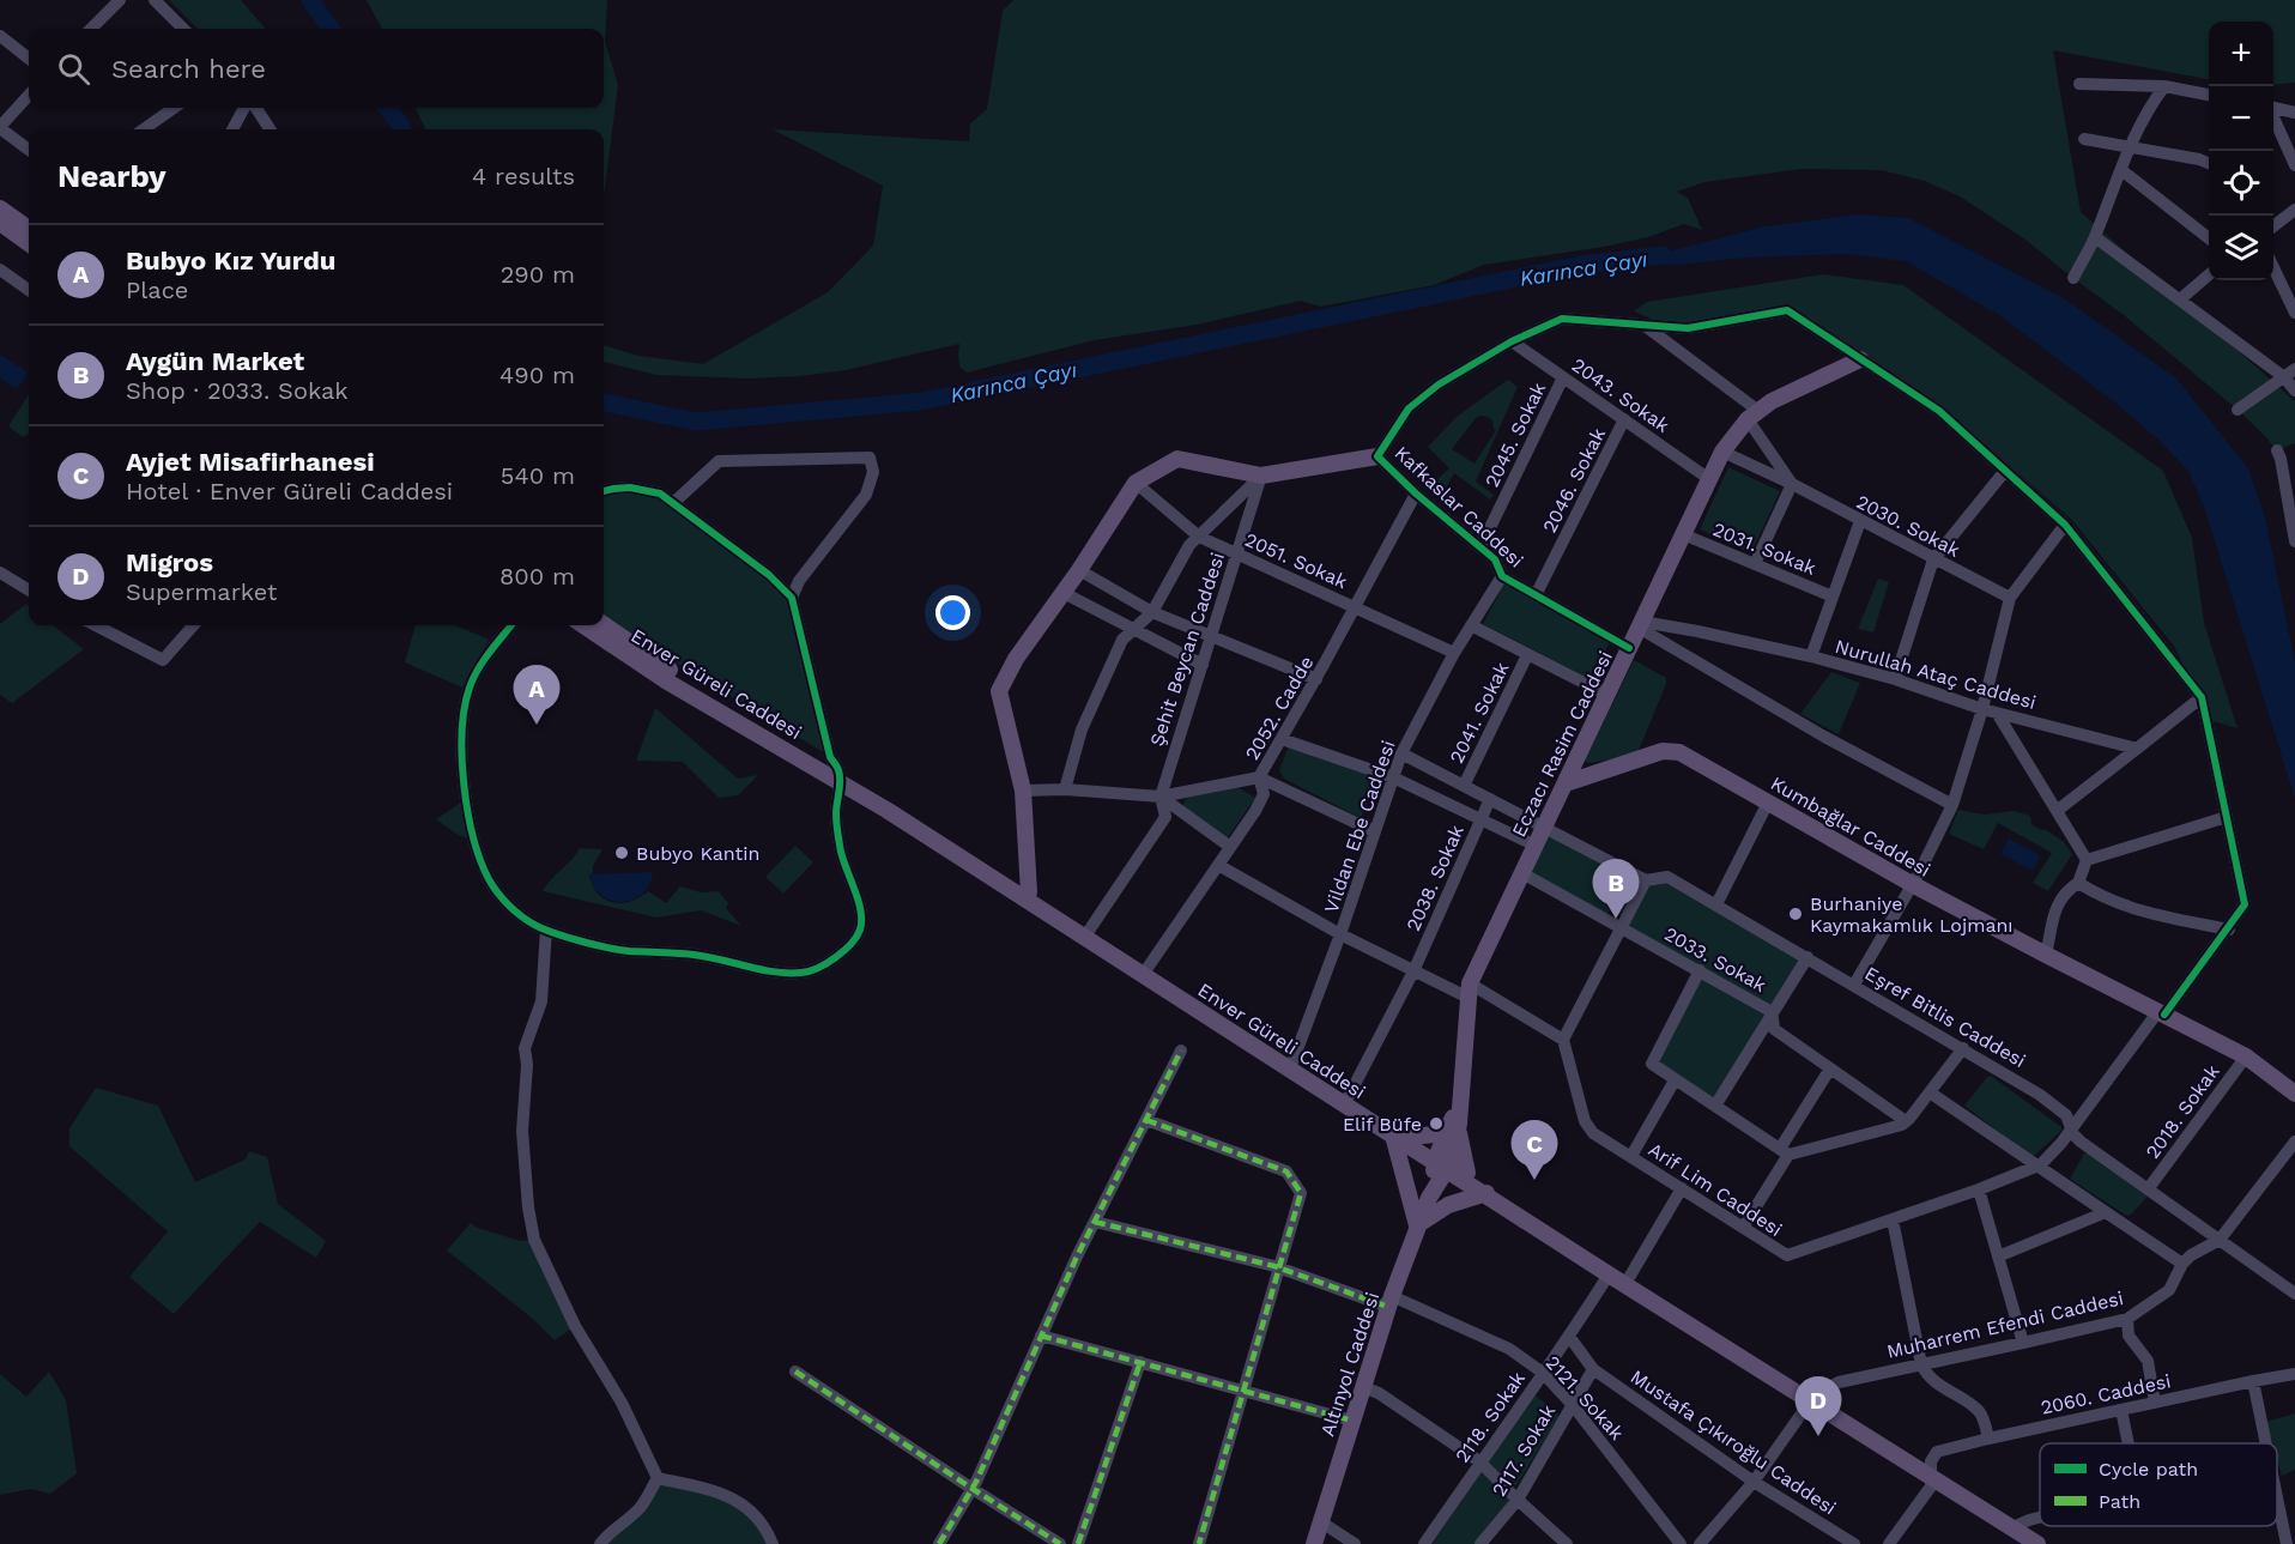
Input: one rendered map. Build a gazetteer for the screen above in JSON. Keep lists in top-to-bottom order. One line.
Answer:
{"streets":{"main road":["Enver Güreli Caddesi","Eczacı Rasim Caddesi","Kumbağlar Caddesi","Altınyol Caddesi"],"street":["2043. Sokak","2045. Sokak","2046. Sokak","Kafkaslar Caddesi","2030. Sokak","2031. Sokak","2051. Sokak","Şehit Beycan Caddesi","Nurullah Ataç Caddesi","2052. Cadde","2041. Sokak","Vildan Ebe Caddesi","2038. Sokak","2033. Sokak","Eşref Bitlis Caddesi","2018. Sokak","Arif Lim Caddesi","Muharrem Efendi Caddesi","2060. Caddesi","2121. Sokak","2118. Sokak","Mustafa Çıkıroğlu Caddesi","2117. Sokak"]},"crossings":[["2043. Sokak","2045. Sokak"],["2043. Sokak","2046. Sokak"],["2043. Sokak","Eczacı Rasim Caddesi"],["2045. Sokak","Kafkaslar Caddesi"],["2046. Sokak","Kafkaslar Caddesi"],["Kafkaslar Caddesi","2052. Cadde"],["Kafkaslar Caddesi","Eczacı Rasim Caddesi"],["Kafkaslar Caddesi","Vildan Ebe Caddesi"],["2030. Sokak","Eczacı Rasim Caddesi"],["2031. Sokak","Eczacı Rasim Caddesi"],["2051. Sokak","Şehit Beycan Caddesi"],["2051. Sokak","2052. Cadde"],["2051. Sokak","Vildan Ebe Caddesi"],["Şehit Beycan Caddesi","Enver Güreli Caddesi"],["Nurullah Ataç Caddesi","Eczacı Rasim Caddesi"],["Enver Güreli Caddesi","2052. Cadde"],["Enver Güreli Caddesi","Eczacı Rasim Caddesi"],["Enver Güreli Caddesi","Vildan Ebe Caddesi"],["Enver Güreli Caddesi","2038. Sokak"],["Enver Güreli Caddesi","Muharrem Efendi Caddesi"],["Enver Güreli Caddesi","Altınyol Caddesi"],["Enver Güreli Caddesi","2060. Caddesi"],["Enver Güreli Caddesi","2118. Sokak"],["2041. Sokak","Eşref Bitlis Caddesi"],["Eczacı Rasim Caddesi","Kumbağlar Caddesi"],["Eczacı Rasim Caddesi","2033. Sokak"],["Eczacı Rasim Caddesi","Eşref Bitlis Caddesi"],["Eczacı Rasim Caddesi","Altınyol Caddesi"],["Vildan Ebe Caddesi","Eşref Bitlis Caddesi"],["Kumbağlar Caddesi","2018. Sokak"],["Kumbağlar Caddesi","Arif Lim Caddesi"],["2038. Sokak","Eşref Bitlis Caddesi"],["Eşref Bitlis Caddesi","2018. Sokak"],["Eşref Bitlis Caddesi","Arif Lim Caddesi"],["Eşref Bitlis Caddesi","Muharrem Efendi Caddesi"],["Altınyol Caddesi","2121. Sokak"],["2121. Sokak","2118. Sokak"],["2121. Sokak","2117. Sokak"],["Mustafa Çıkıroğlu Caddesi","2117. Sokak"]],"water":["Karınca Çayı"],"places":["Bubyo Kantin","Burhaniye Kaymakamlık Lojmanı","Elif Büfe"],"legend":["Cycle path","Path"],"page":{"map_buttons":["+","−"],"search":"Search here","heading":["Nearby","4 results"],"list":[{"mark":"A","name":"Bubyo Kız Yurdu","note":"Place","value":"290 m"},{"mark":"B","name":"Aygün Market","note":"Shop · 2033. Sokak","value":"490 m"},{"mark":"C","name":"Ayjet Misafirhanesi","note":"Hotel · Enver Güreli Caddesi","value":"540 m"},{"mark":"D","name":"Migros","note":"Supermarket","value":"800 m"}],"pins":["A","B","C","D"]}}
